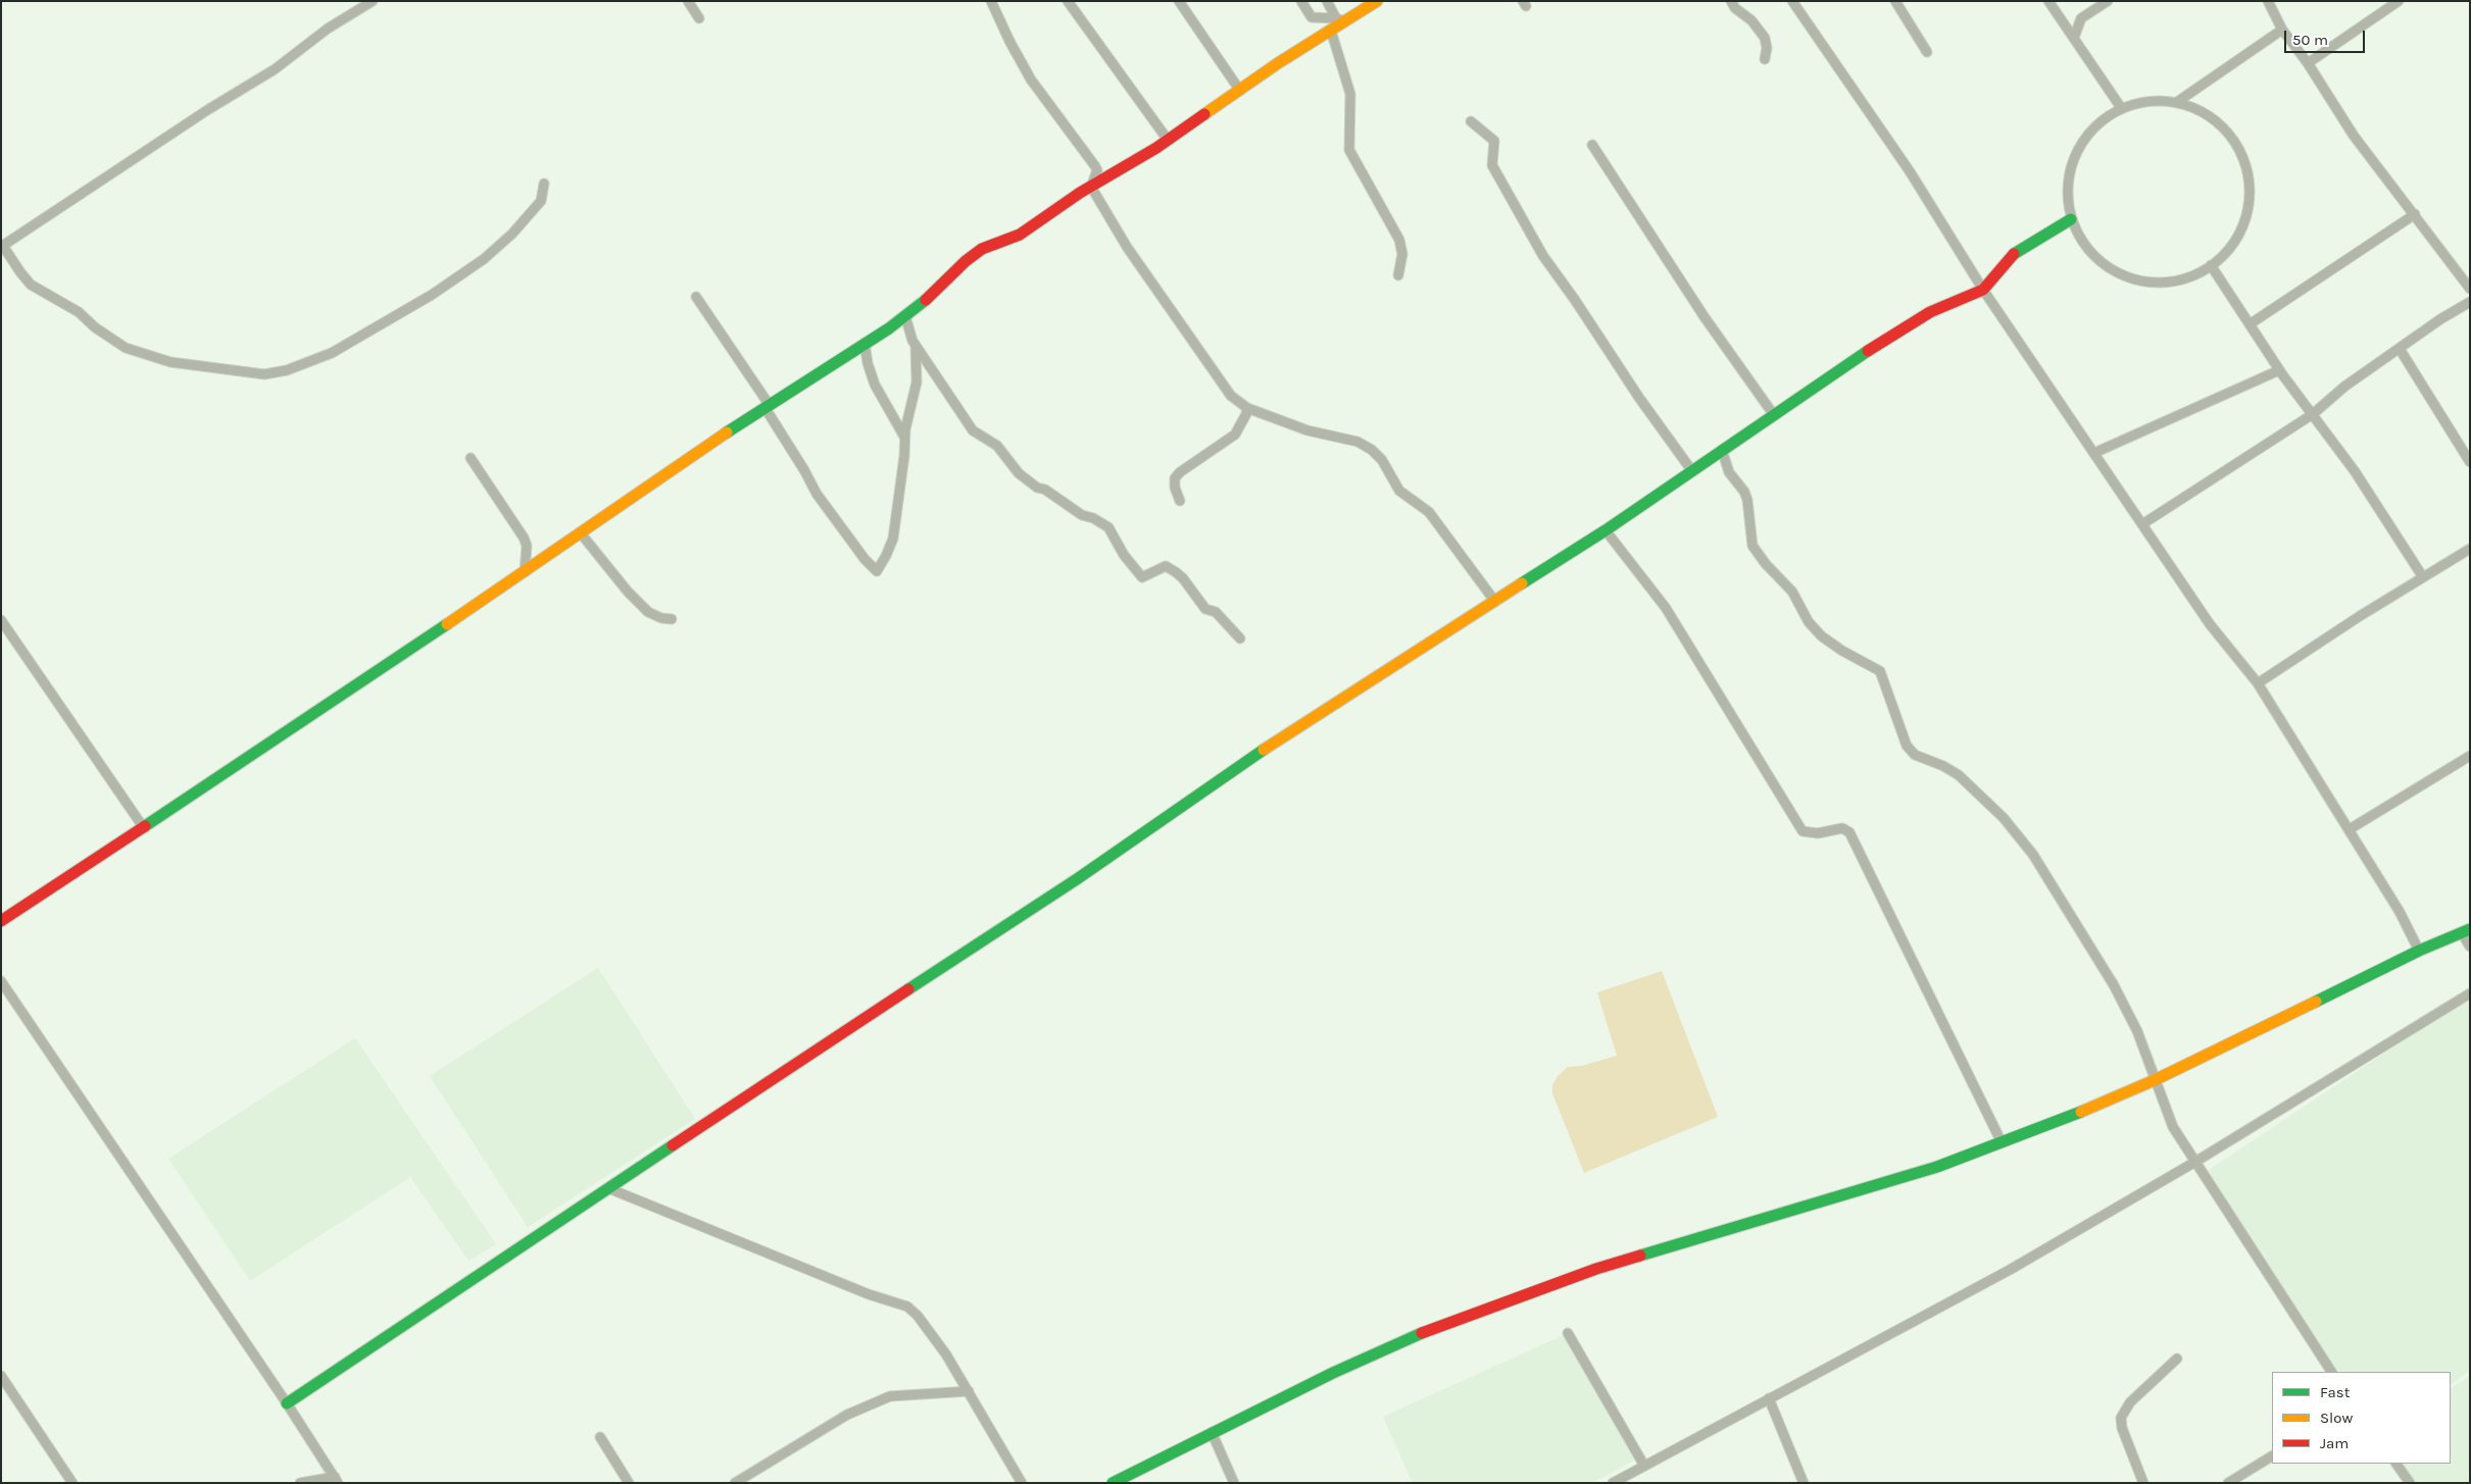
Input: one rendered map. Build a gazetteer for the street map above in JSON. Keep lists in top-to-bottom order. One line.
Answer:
{"legend":["Fast","Slow","Jam"],"scale_bar":"50 m"}
